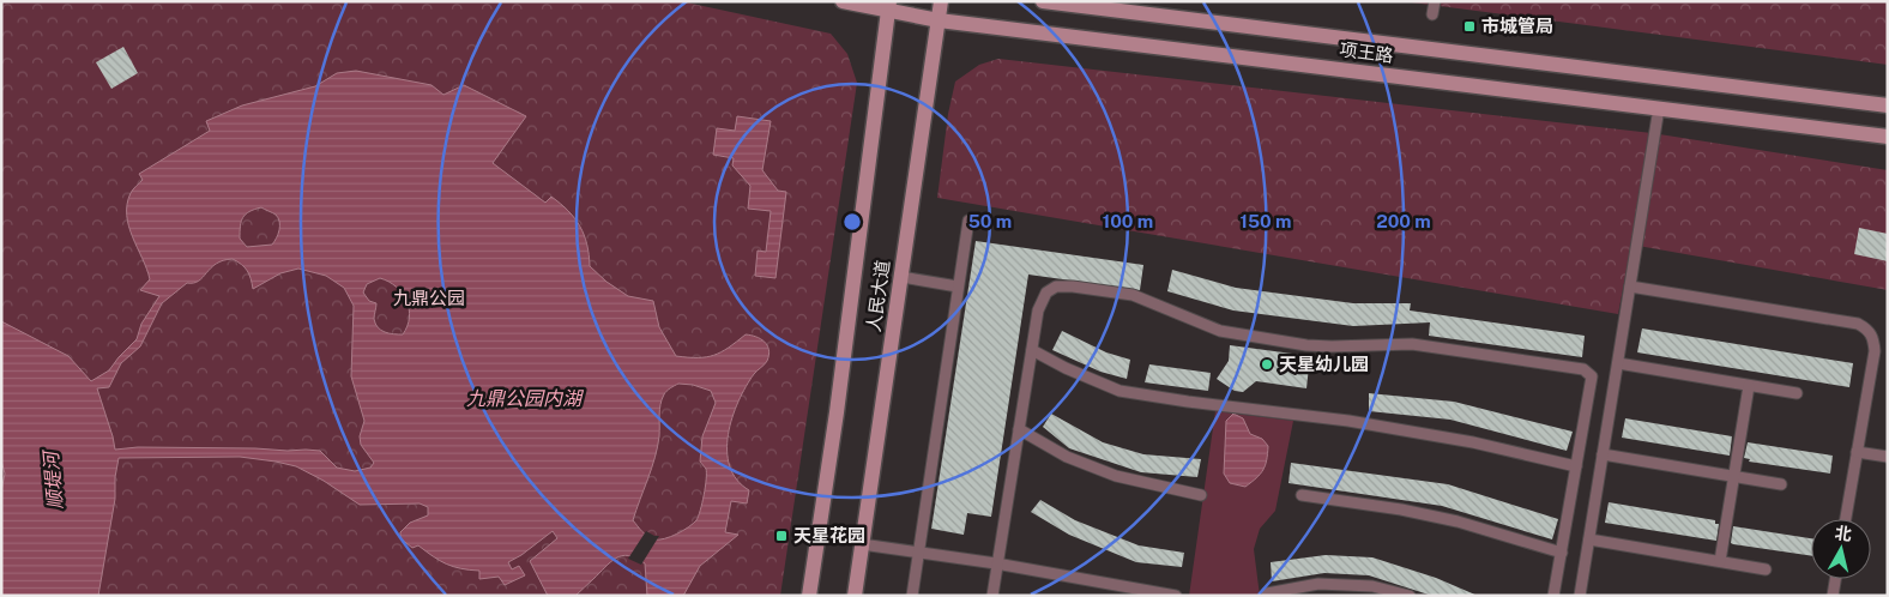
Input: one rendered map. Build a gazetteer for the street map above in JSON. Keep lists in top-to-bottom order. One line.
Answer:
{"streets":{"main road":["项王路","人民大道"]},"crossings":[["项王路","人民大道"]],"water":["九鼎公园内湖","顺堤河"],"parks":["九鼎公园"],"places":{"transit":["市城管局","天星花园"],"other":["天星幼儿园"]},"north":"top","rings":["50 m","100 m","150 m","200 m"]}
